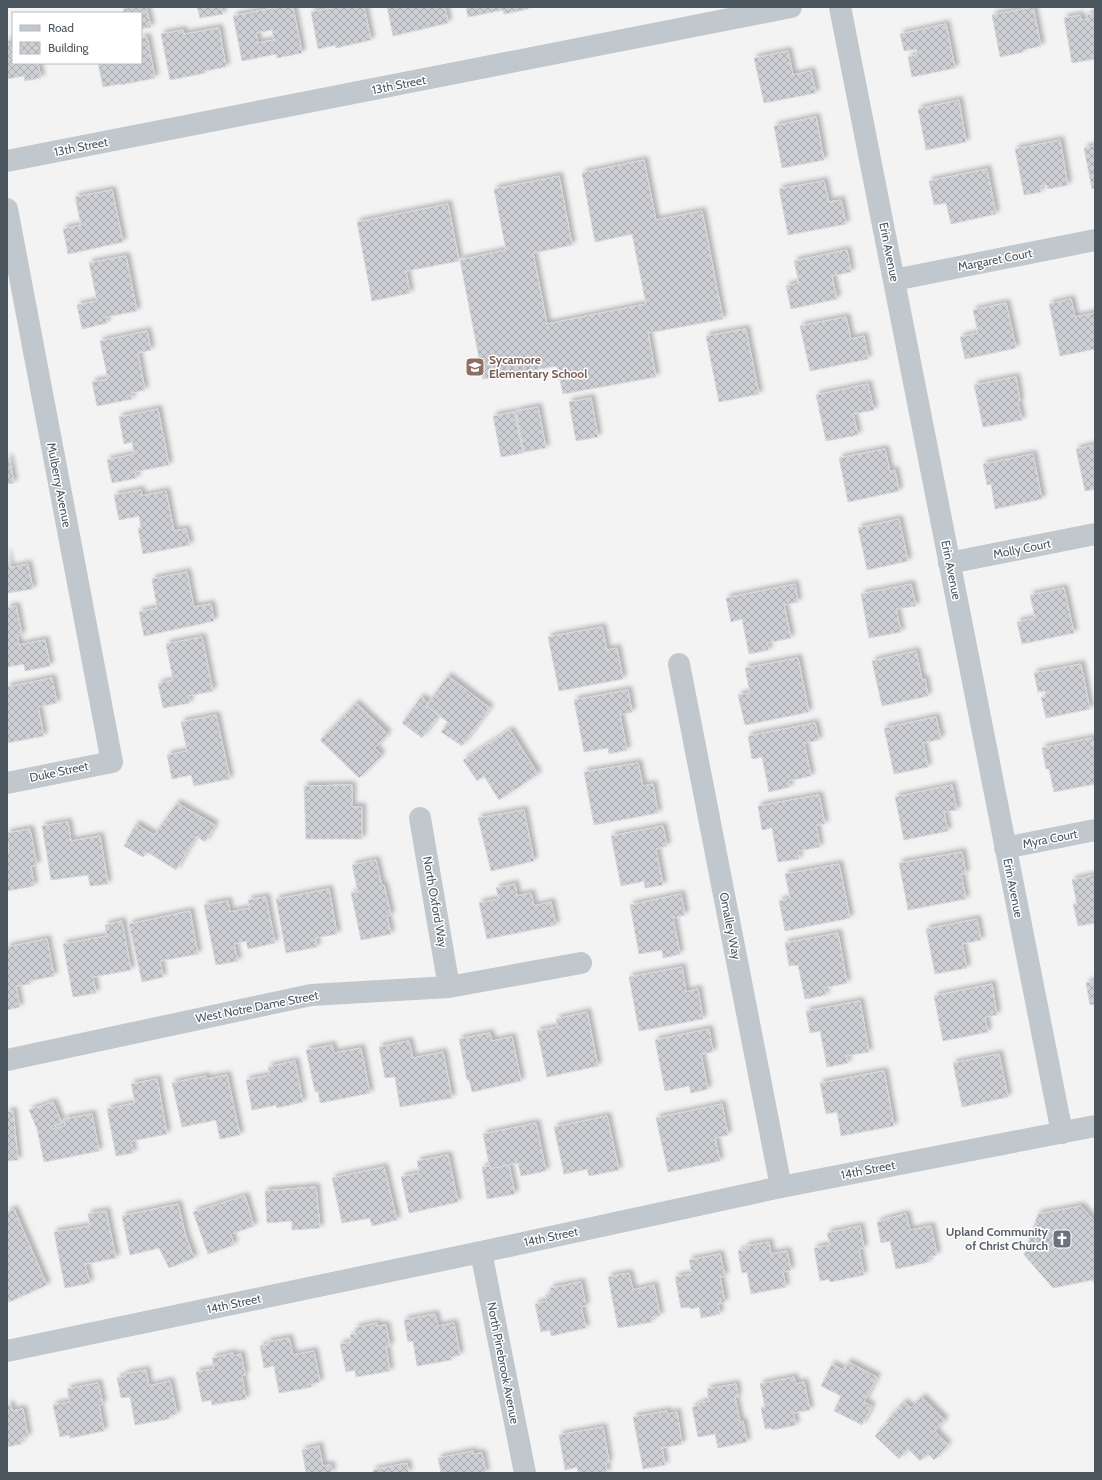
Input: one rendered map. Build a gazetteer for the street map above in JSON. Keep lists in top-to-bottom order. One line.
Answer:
{"streets":{"street":["13th Street","Erin Avenue","Margaret Court","Mulberry Avenue","Molly Court","Duke Street","Myra Court","North Oxford Way","Omalley Way","West Notre Dame Street","14th Street","North Pinebrook Avenue"]},"crossings":[["Erin Avenue","Margaret Court"],["Erin Avenue","Molly Court"],["Erin Avenue","Myra Court"],["Erin Avenue","14th Street"],["Mulberry Avenue","Duke Street"],["North Oxford Way","West Notre Dame Street"],["Omalley Way","14th Street"],["14th Street","North Pinebrook Avenue"]],"places":{"school or university":["Sycamore Elementary School"],"church":["Upland Community of Christ Church"]},"legend":["Road","Building"]}
